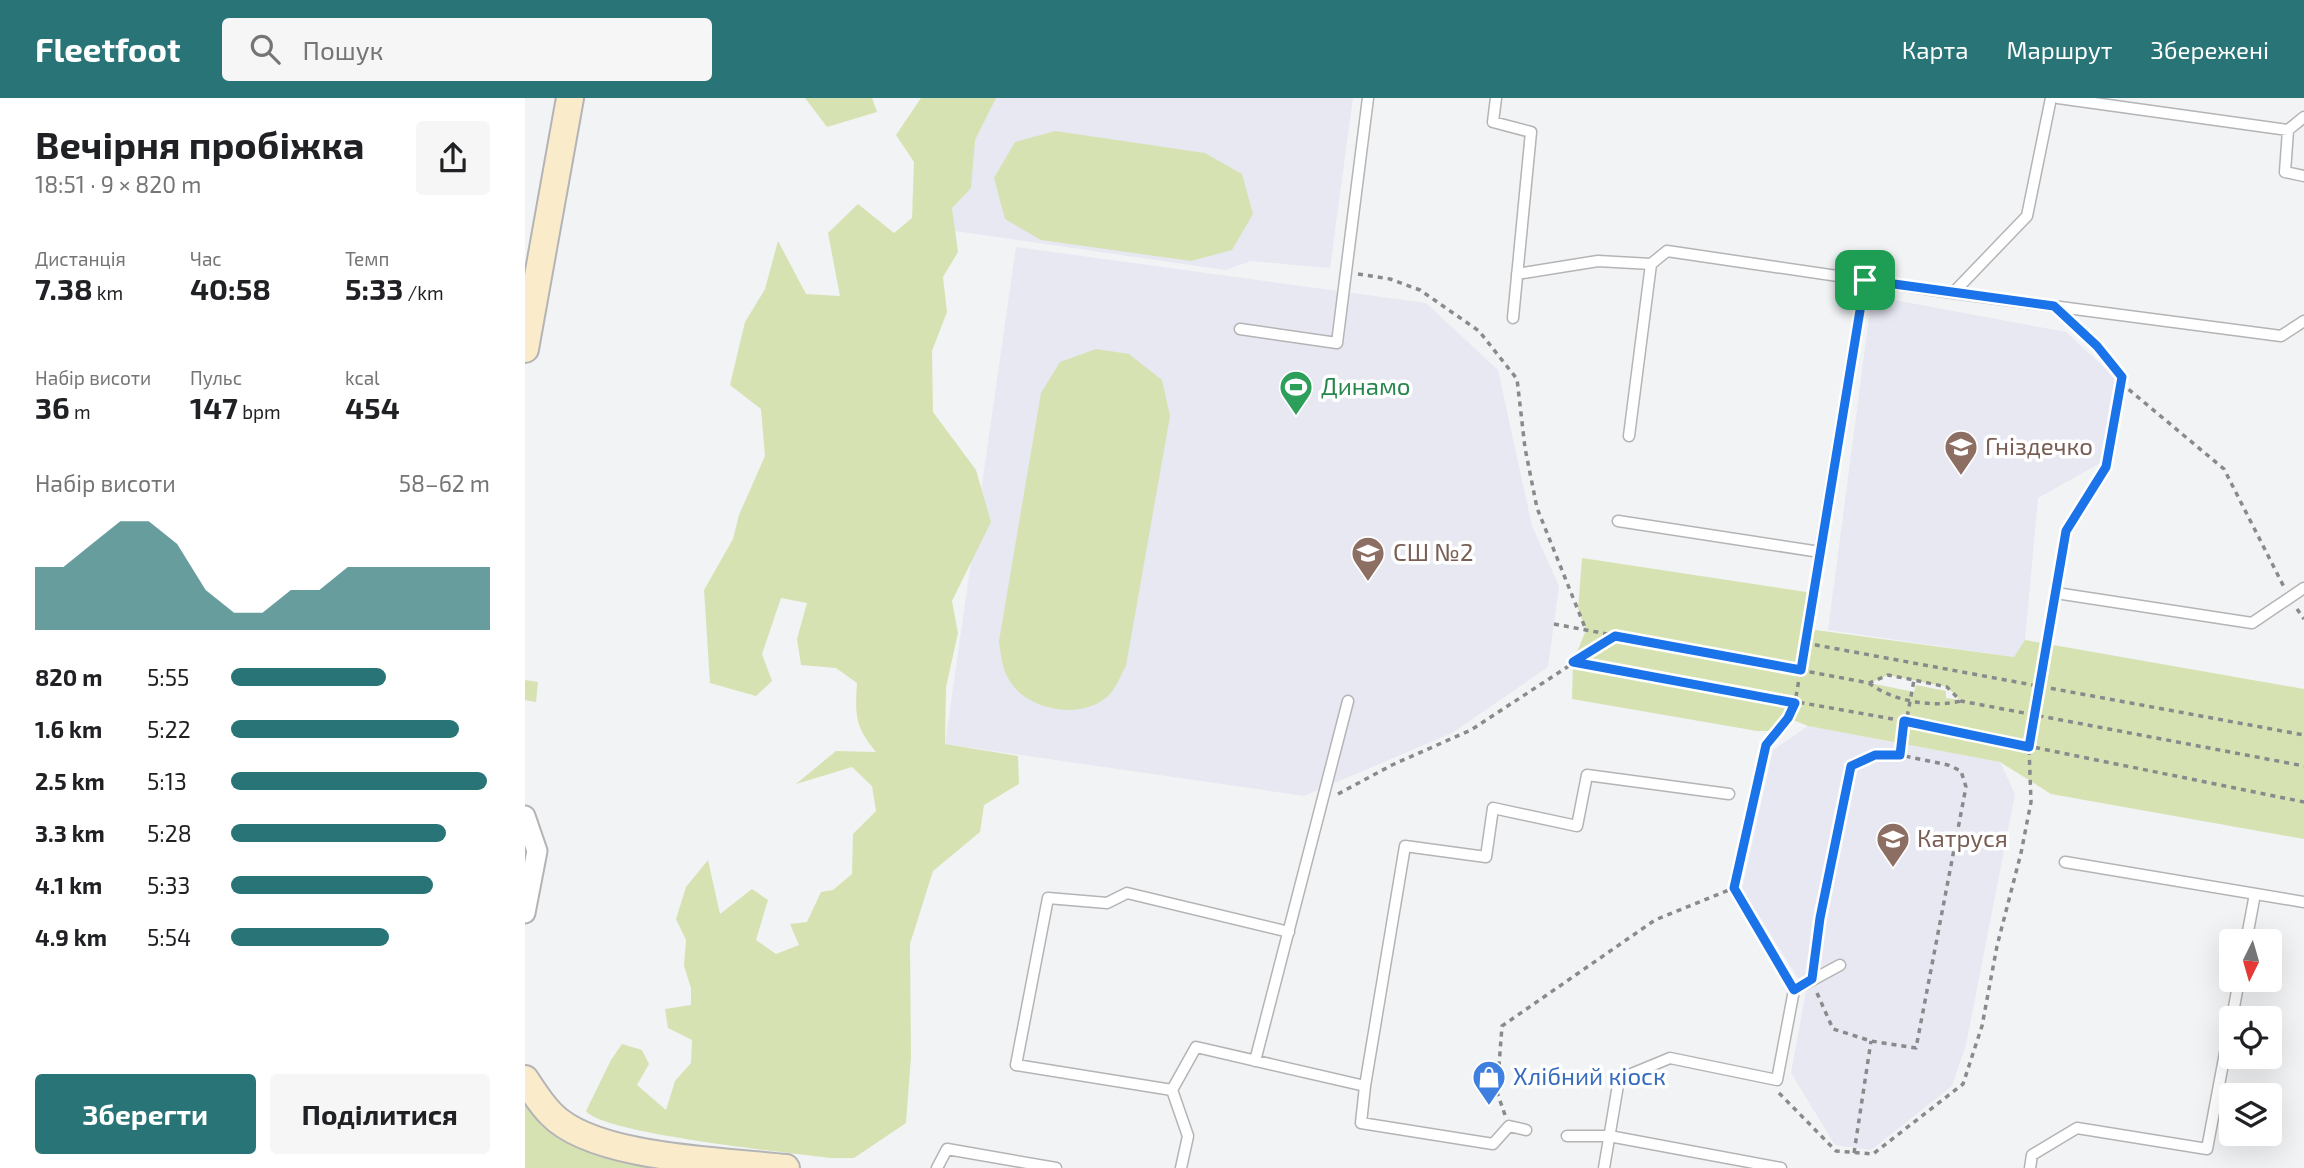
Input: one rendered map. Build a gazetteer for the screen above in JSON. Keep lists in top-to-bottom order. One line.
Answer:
{"places":{"sports":["Динамо"],"school or university":["Гніздечко","СШ №2","Катруся"],"shop":["Хлібний кіоск"]},"north":"bottom","page":{"header":"Fleetfoot","search":"Пошук","nav":["Карта","Маршрут","Збережені"],"heading":["Вечірня пробіжка","18:51 · 9 × 820 m"],"stats":[["Дистанція","7.38 km"],["Час","40:58"],["Темп","5:33 /km"],["Набір висоти","36 m"],["Пульс","147 bpm"],["kcal","454"]],"chart":["Набір висоти","58–62 m"],"list":[{"name":"820 m","note":"5:55"},{"name":"1.6 km","note":"5:22"},{"name":"2.5 km","note":"5:13"},{"name":"3.3 km","note":"5:28"},{"name":"4.1 km","note":"5:33"},{"name":"4.9 km","note":"5:54"}],"buttons":["Зберегти","Поділитися"]}}
